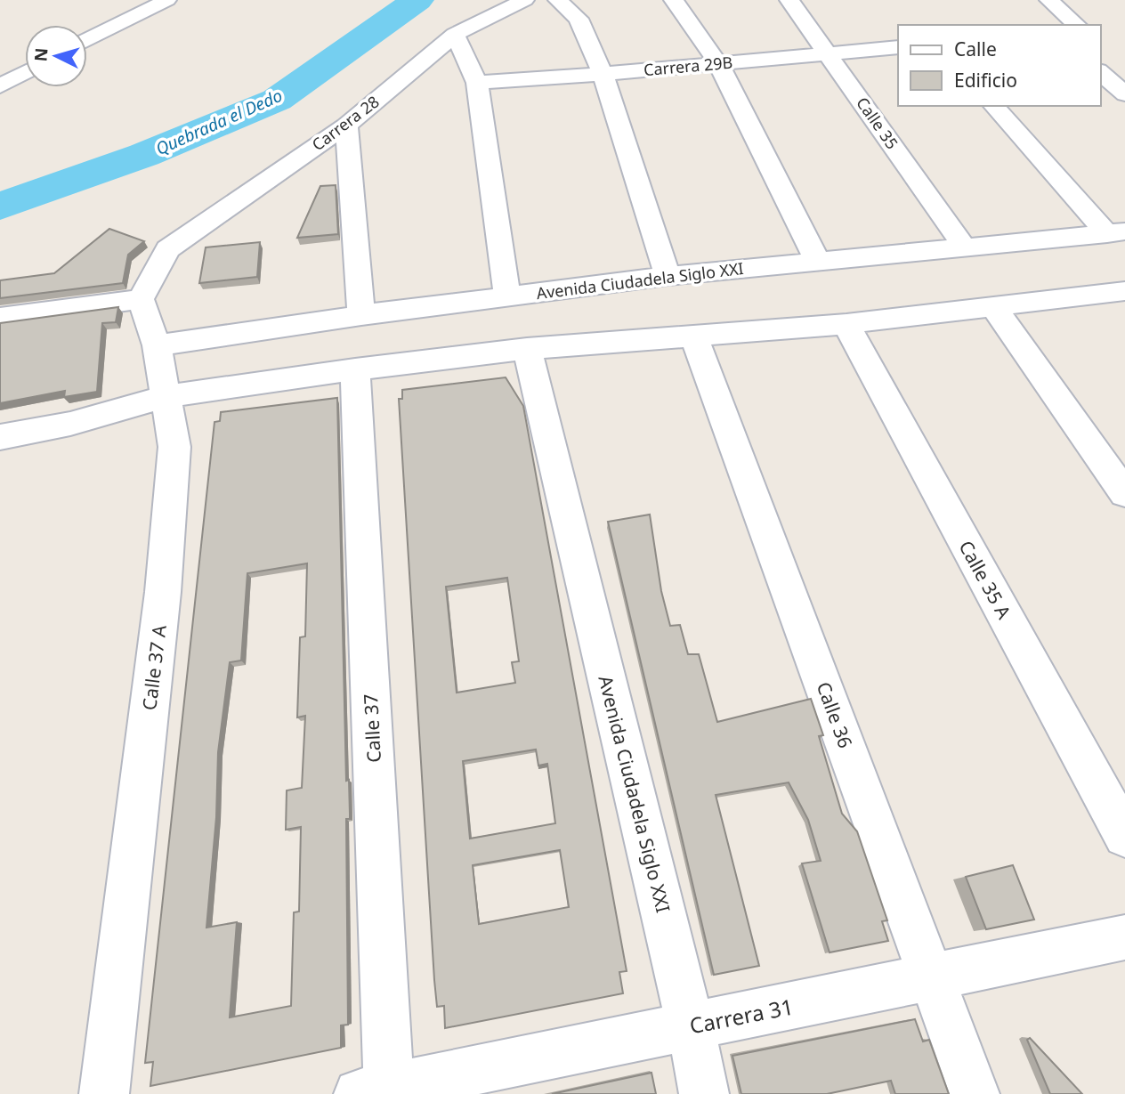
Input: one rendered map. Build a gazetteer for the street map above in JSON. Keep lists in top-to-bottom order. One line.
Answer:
{"streets":{"street":["Carrera 29B","Carrera 28","Calle 35","Avenida Ciudadela Siglo XXI","Calle 35 A","Calle 37 A","Calle 36","Calle 37","Carrera 31"]},"crossings":[["Carrera 29B","Calle 35"],["Carrera 28","Calle 37 A"],["Calle 35","Avenida Ciudadela Siglo XXI"],["Avenida Ciudadela Siglo XXI","Calle 37 A"],["Avenida Ciudadela Siglo XXI","Carrera 31"],["Calle 36","Carrera 31"],["Calle 37","Carrera 31"]],"water":["Quebrada el Dedo"],"legend":["Calle","Edificio"],"north":"left"}
